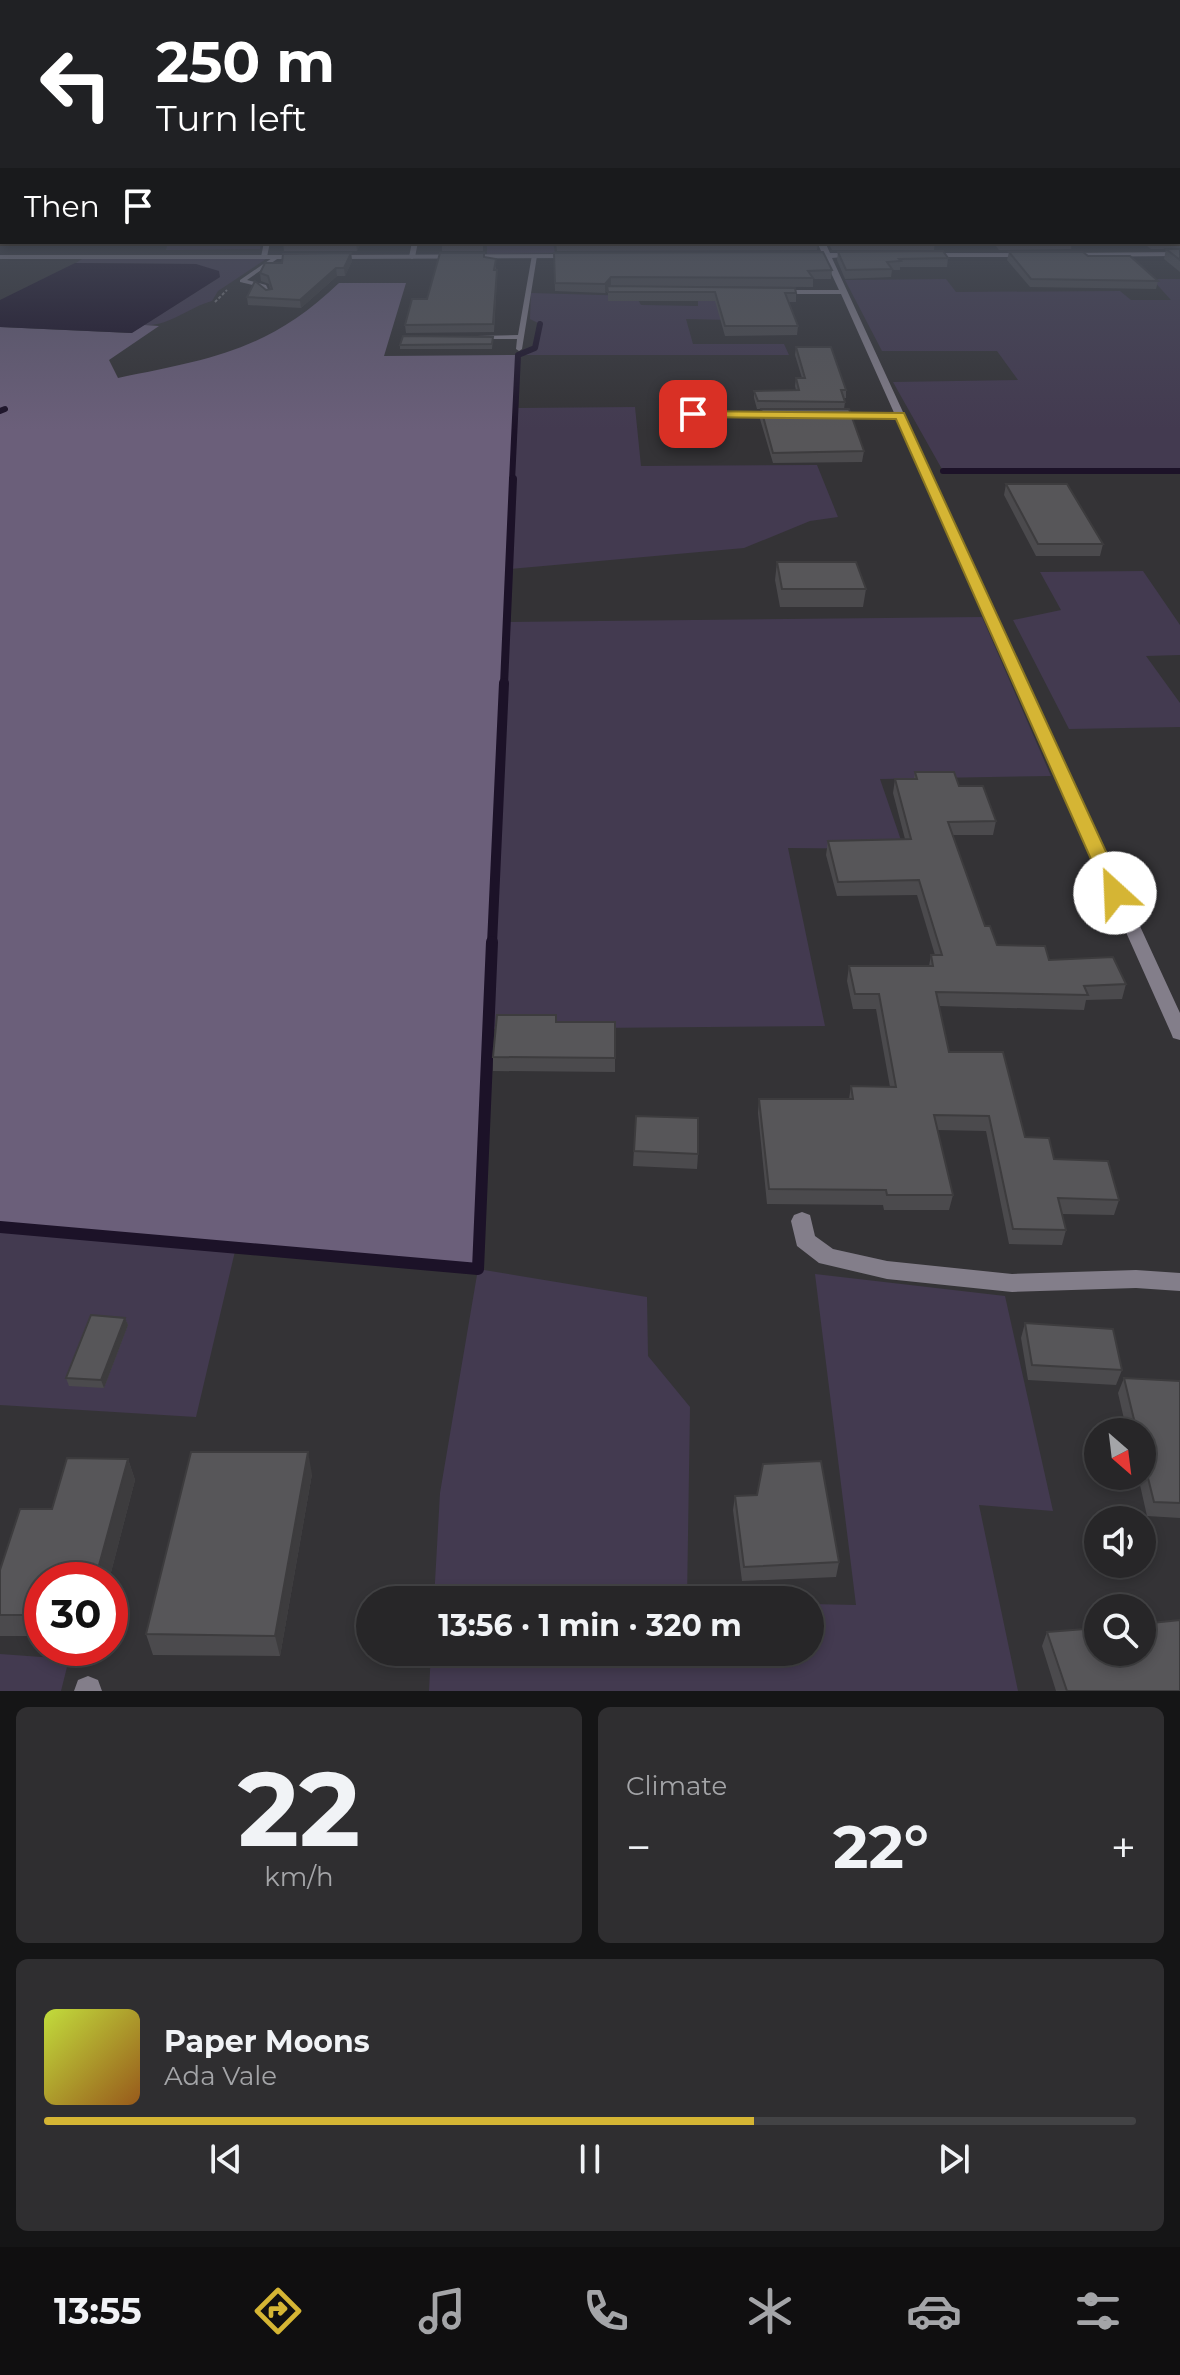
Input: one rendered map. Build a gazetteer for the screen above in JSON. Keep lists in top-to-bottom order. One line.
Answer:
{"north":"bottom right","page":{"turn":["250 m","Turn left"],"then":"Then","limit":"30","trip":"13:56 · 1 min · 320 m","tile":[["22","km/h"],"Climate"],"heat":["−","22°","+"],"song":["Paper Moons","Ada Vale"],"tabs":"13:55"}}
